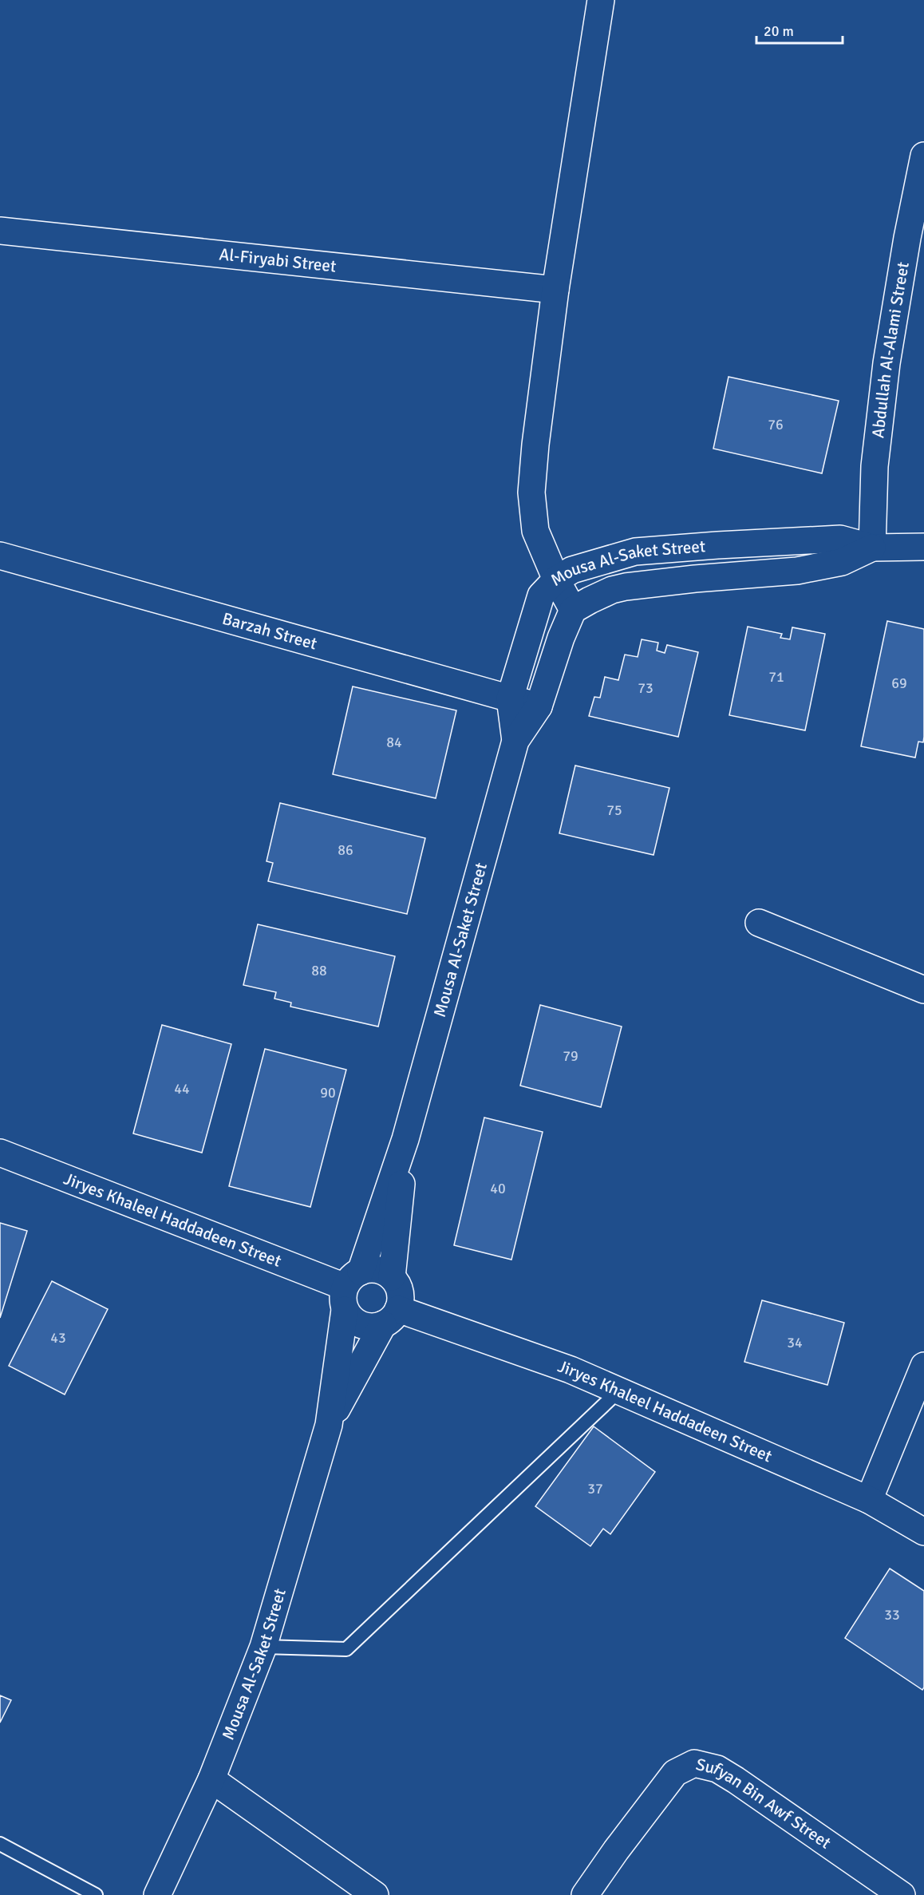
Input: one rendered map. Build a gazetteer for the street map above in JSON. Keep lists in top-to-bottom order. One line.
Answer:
{"streets":{"street":["Al-Firyabi Street","Abdullah Al-Alami Street","Mousa Al-Saket Street","Barzah Street","Jiryes Khaleel Haddadeen Street","Sufyan Bin Awf Street"]},"crossings":[["Abdullah Al-Alami Street","Mousa Al-Saket Street"],["Mousa Al-Saket Street","Barzah Street"],["Mousa Al-Saket Street","Jiryes Khaleel Haddadeen Street"]],"house_numbers":["76","71","69","73","84","75","86","88","79","44","90","40","43","34","37","33"],"scale_bar":"20 m"}
